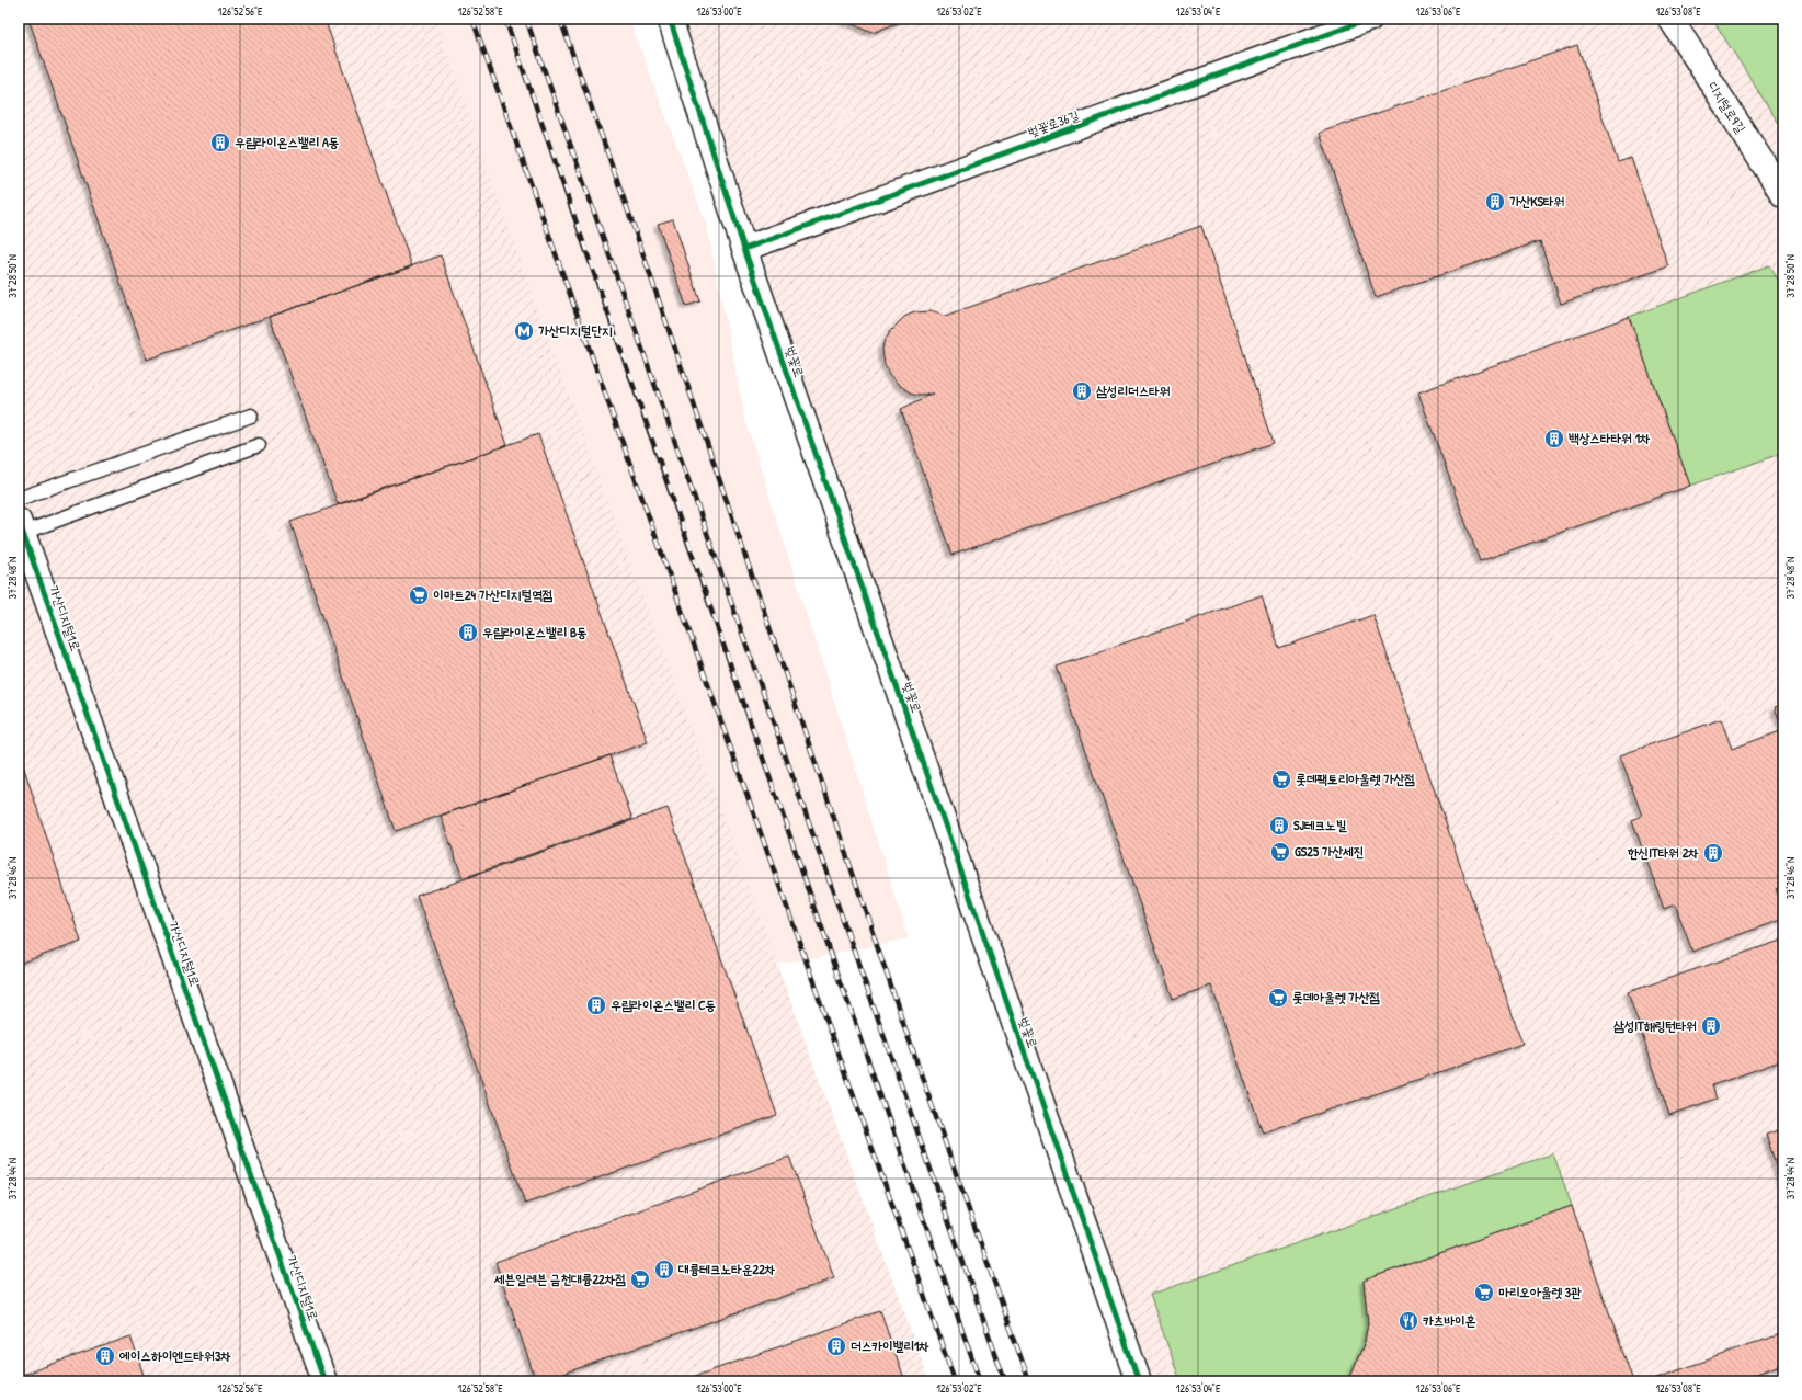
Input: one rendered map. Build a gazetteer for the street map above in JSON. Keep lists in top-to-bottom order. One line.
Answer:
{"streets":{"street":["디지털로9길","벚꽃로36길","벚꽃로","가산디지털1로"]},"crossings":[["벚꽃로36길","벚꽃로"]],"places":{"building":["우림라이온스밸리 A동","가산KS타워","삼성리더스타워","백상스타타워 1차","우림라이온스밸리 B동","SJ테크노빌","한신IT타워 2차","우림라이온스밸리 C동","삼성IT해링턴타워","대륭테크노타운22차","더스카이밸리1차","에이스하이엔드타워3차"],"metro station":["가산디지털단지"],"supermarket":["이마트24 가산디지털역점","롯데팩토리아울렛 가산점","GS25 가산세진","롯데아울렛 가산점","세븐일레븐 금천대륭22차점","마리오아울렛 3관"],"restaurant":["카츠바이혼"]},"coordinates":["126°52'56\"E","126°52'58\"E","126°53'00\"E","126°53'02\"E","126°53'04\"E","126°53'06\"E","126°53'08\"E","37°28'50\"N","37°28'48\"N","37°28'46\"N","37°28'44\"N"]}
